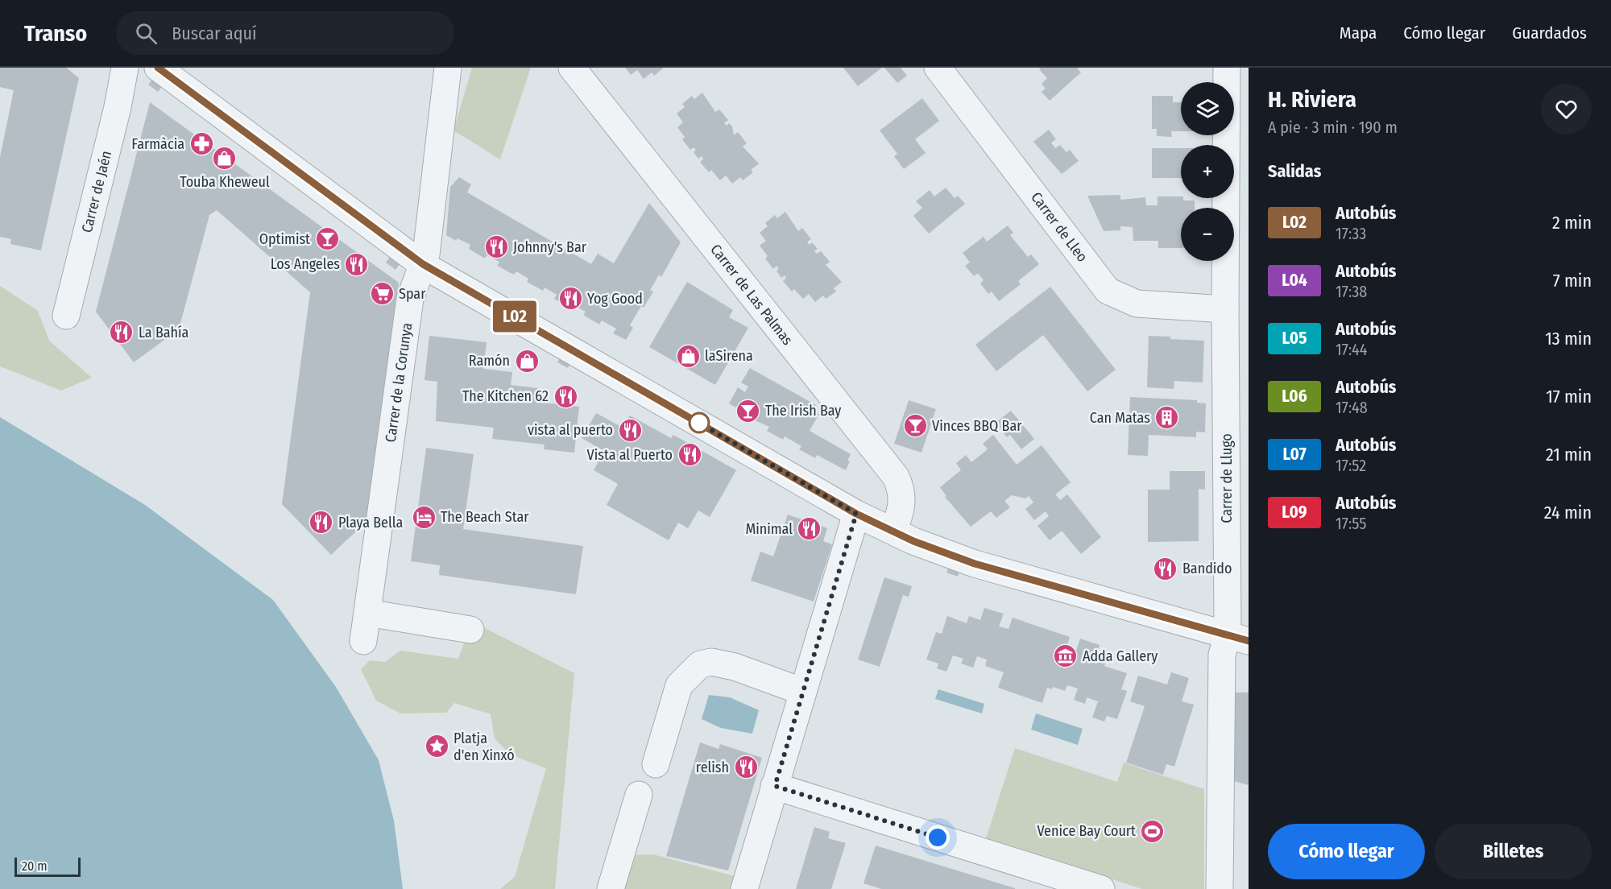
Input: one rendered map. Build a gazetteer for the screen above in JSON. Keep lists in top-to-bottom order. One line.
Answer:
{"streets":{"street":["Carrer de Jaén","Carrer de Lleo","Carrer de Las Palmas","Carrer de la Corunya","Carrer de Llugo"]},"crossings":[["Carrer de Lleo","Carrer de Llugo"]],"places":{"pharmacy":["Farmàcia"],"shop":["Touba Kheweul","laSirena","Ramón"],"bar":["Optimist","The Irish Bay","Vinces BBQ Bar"],"restaurant":["Johnny's Bar","Los Angeles","Yog Good","La Bahía","The Kitchen 62","vista al puerto","Vista al Puerto","Playa Bella","Minimal","Bandido","relish"],"supermarket":["Spar"],"building":["Can Matas"],"hotel":["The Beach Star"],"museum":["Adda Gallery"],"place":["Platja d'en Xinxó"],"sports":["Venice Bay Court"]},"lines":["bus line L02"],"scale_bar":"20 m","page":{"header":"Transo","search":"Buscar aquí","nav":["Mapa","Cómo llegar","Guardados"],"on_map":"L02","heading":[["H. Riviera","A pie · 3 min · 190 m"],"Salidas"],"map_buttons":["+","−"],"list":[{"mark":"L02","name":"Autobús","note":"17:33","value":"2 min"},{"mark":"L04","name":"Autobús","note":"17:38","value":"7 min"},{"mark":"L05","name":"Autobús","note":"17:44","value":"13 min"},{"mark":"L06","name":"Autobús","note":"17:48","value":"17 min"},{"mark":"L07","name":"Autobús","note":"17:52","value":"21 min"},{"mark":"L09","name":"Autobús","note":"17:55","value":"24 min"}],"buttons":["Cómo llegar","Billetes"],"scale":"20 m"}}
